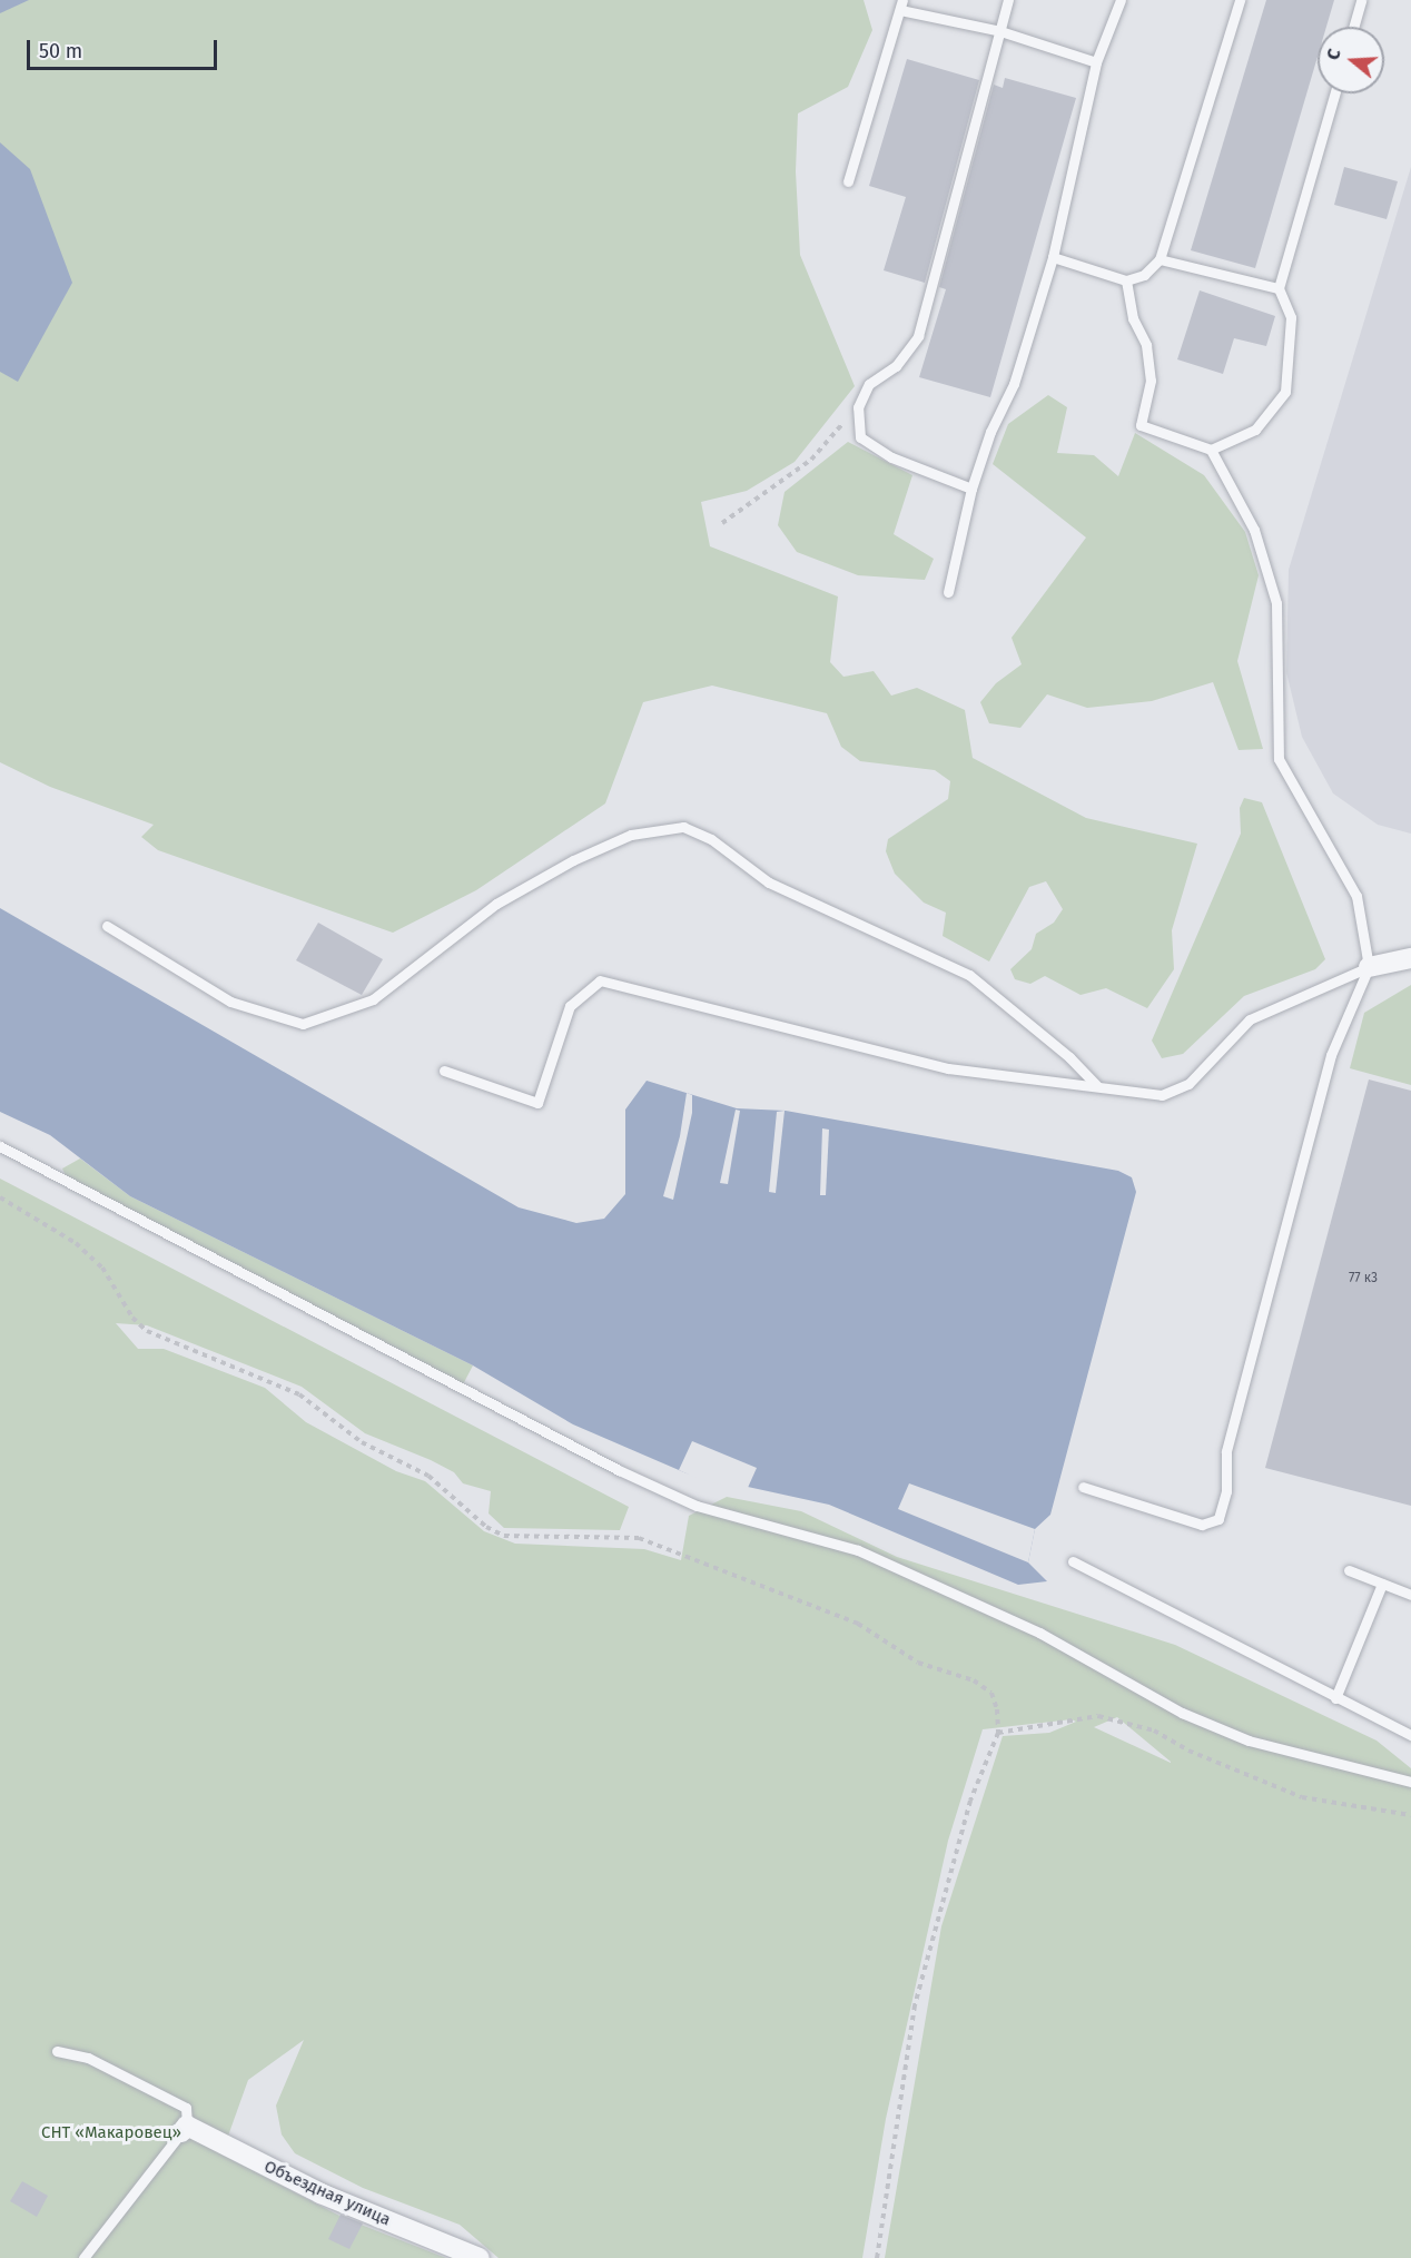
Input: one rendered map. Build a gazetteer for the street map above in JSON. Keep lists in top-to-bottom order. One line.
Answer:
{"streets":{"street":["Объездная улица"]},"parks":["СНТ «Макаровец»"],"house_numbers":["77 к3"],"scale_bar":"50 m","north":"left"}
